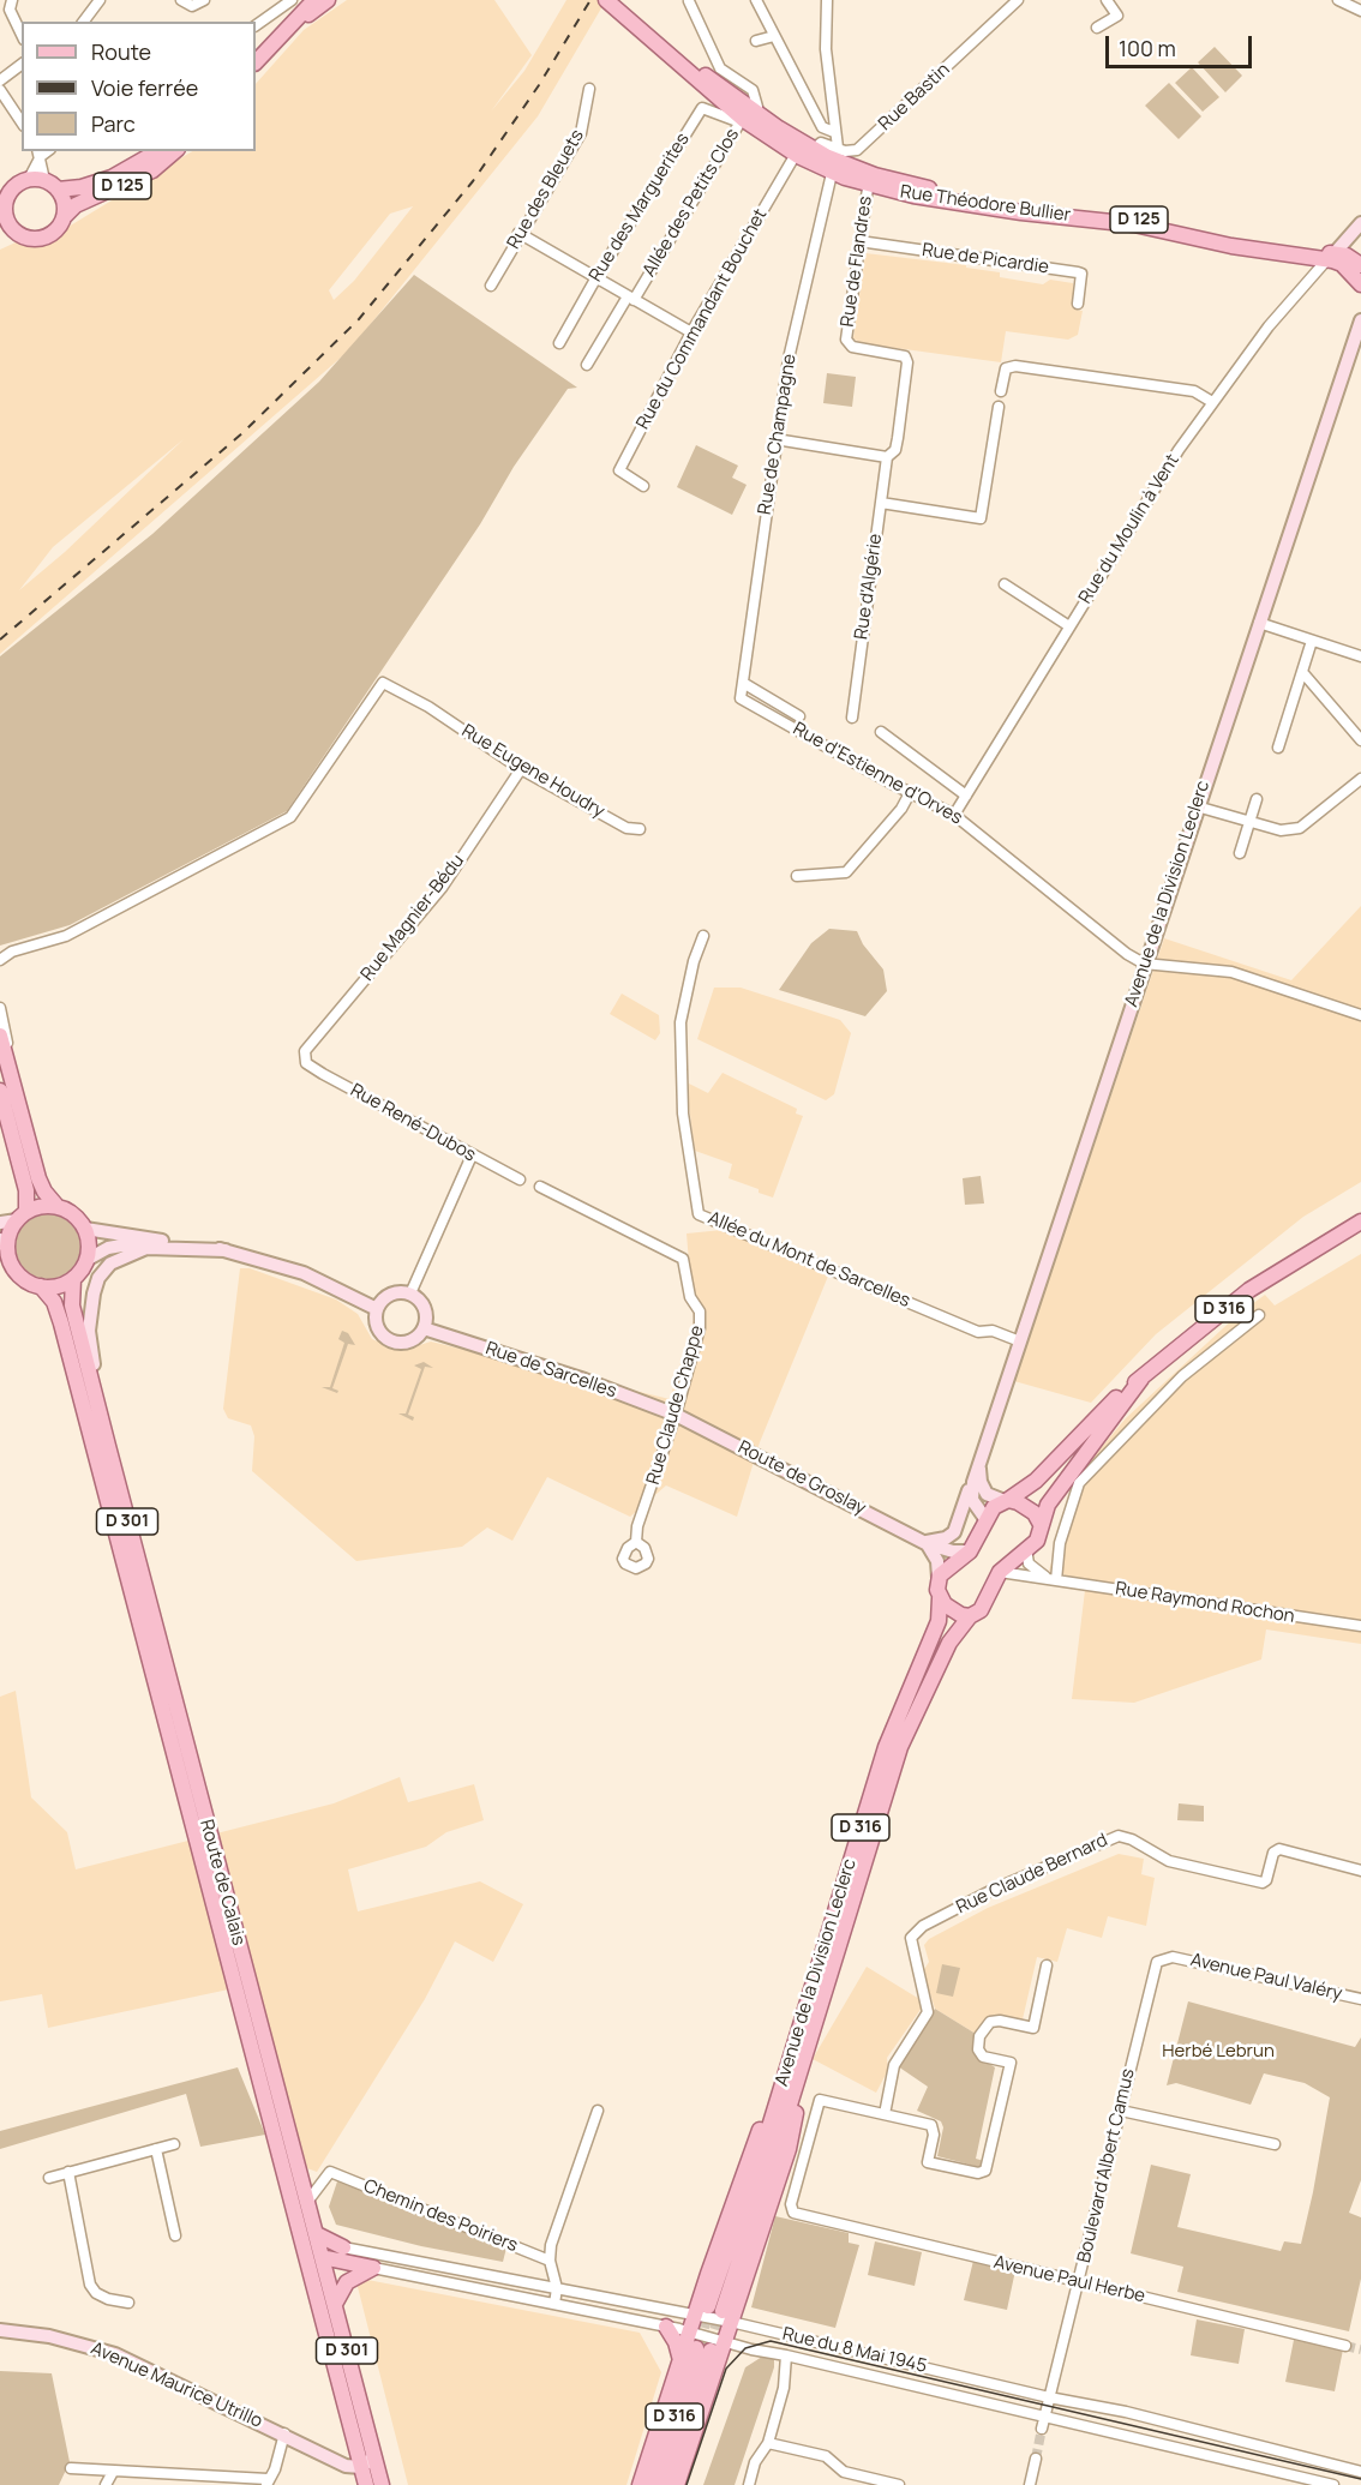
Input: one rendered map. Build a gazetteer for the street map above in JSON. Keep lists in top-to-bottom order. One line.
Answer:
{"streets":{"main road":["D 125","Rue Théodore Bullier","Avenue de la Division Leclerc","D 316","Rue de Sarcelles","Route de Groslay","D 301","Route de Calais","Avenue Maurice Utrillo"],"street":["Rue Bastin","Rue des Bleuets","Allée des Petits Clos","Rue des Marguerites","Rue de Picardie","Rue de Flandres","Rue du Commandant Bouchet","Rue de Champagne","Rue du Moulin à Vent","Rue d'Algérie","Rue Eugene Houdry","Rue d'Estienne d'Orves","Rue Magnier-Bédu","Rue René-Dubos","Allée du Mont de Sarcelles","Rue Claude Chappe","Rue Raymond Rochon","Rue Claude Bernard","Avenue Paul Valéry","Boulevard Albert Camus","Chemin des Poiriers","Avenue Paul Herbe","Rue du 8 Mai 1945"]},"crossings":[["Rue Bastin","Rue Théodore Bullier"],["Rue Bastin","Rue du Commandant Bouchet"],["Rue Bastin","Rue de Champagne"],["D 125","Rue Théodore Bullier"],["D 125","Rue du Moulin à Vent"],["Allée des Petits Clos","Rue Théodore Bullier"],["Allée des Petits Clos","Rue des Marguerites"],["Rue Théodore Bullier","Rue des Marguerites"],["Rue Théodore Bullier","Rue de Flandres"],["Rue Théodore Bullier","Rue du Commandant Bouchet"],["Rue Théodore Bullier","Rue de Champagne"],["Rue Théodore Bullier","Rue du Moulin à Vent"],["Rue de Picardie","Rue de Flandres"],["Rue de Flandres","Rue d'Algérie"],["Rue de Champagne","Rue d'Estienne d'Orves"],["Rue du Moulin à Vent","Rue d'Estienne d'Orves"],["Rue Eugene Houdry","Rue Magnier-Bédu"],["Rue d'Estienne d'Orves","Avenue de la Division Leclerc"],["Avenue de la Division Leclerc","Allée du Mont de Sarcelles"],["Avenue de la Division Leclerc","Route de Groslay"],["Avenue de la Division Leclerc","Rue Raymond Rochon"],["Avenue de la Division Leclerc","Rue du 8 Mai 1945"],["Rue Magnier-Bédu","Rue René-Dubos"],["Rue de Sarcelles","Rue Claude Chappe"],["Rue de Sarcelles","Route de Groslay"],["Rue Claude Chappe","Route de Groslay"],["Rue Claude Bernard","Avenue Paul Herbe"],["Route de Calais","Chemin des Poiriers"],["Route de Calais","Avenue Maurice Utrillo"],["Avenue Paul Valéry","Boulevard Albert Camus"],["Boulevard Albert Camus","Avenue Paul Herbe"],["Boulevard Albert Camus","Rue du 8 Mai 1945"]],"parks":["Herbé Lebrun"],"legend":["Route","Voie ferrée","Parc"],"scale_bar":"100 m"}
